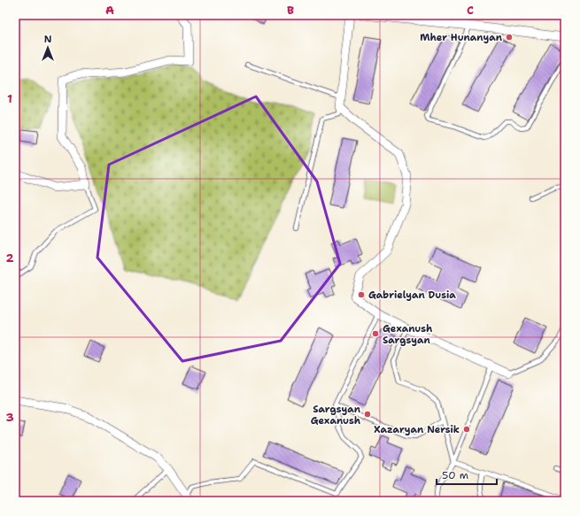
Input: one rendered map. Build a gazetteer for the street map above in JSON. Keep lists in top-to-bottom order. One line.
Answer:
{"places":["Mher Hunanyan","Gabrielyan Dusia","Gexanush Sargsyan","Sargsyan Gexanush","Xazaryan Nersik"],"scale_bar":"50 m","north":"top","grid":{"columns":["A","B","C"],"rows":["1","2","3"]}}
